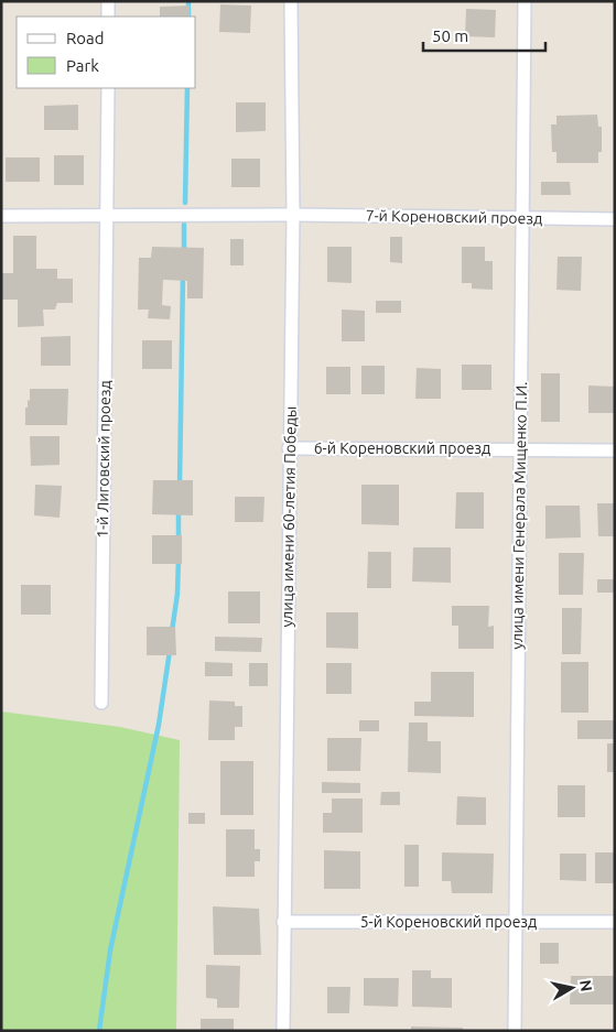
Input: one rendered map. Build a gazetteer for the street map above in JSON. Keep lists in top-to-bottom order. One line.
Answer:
{"streets":{"street":["7-й Кореновский проезд","6-й Кореновский проезд","1-й Лиговский проезд","улица имени Генерала Мищенко П.И.","улица имени 60-летия Победы","5-й Кореновский проезд"]},"crossings":[["7-й Кореновский проезд","улица имени Генерала Мищенко П.И."],["7-й Кореновский проезд","улица имени 60-летия Победы"],["6-й Кореновский проезд","улица имени Генерала Мищенко П.И."],["6-й Кореновский проезд","улица имени 60-летия Победы"],["улица имени Генерала Мищенко П.И.","5-й Кореновский проезд"],["улица имени 60-летия Победы","5-й Кореновский проезд"]],"legend":["Road","Park"],"scale_bar":"50 m","north":"right"}
